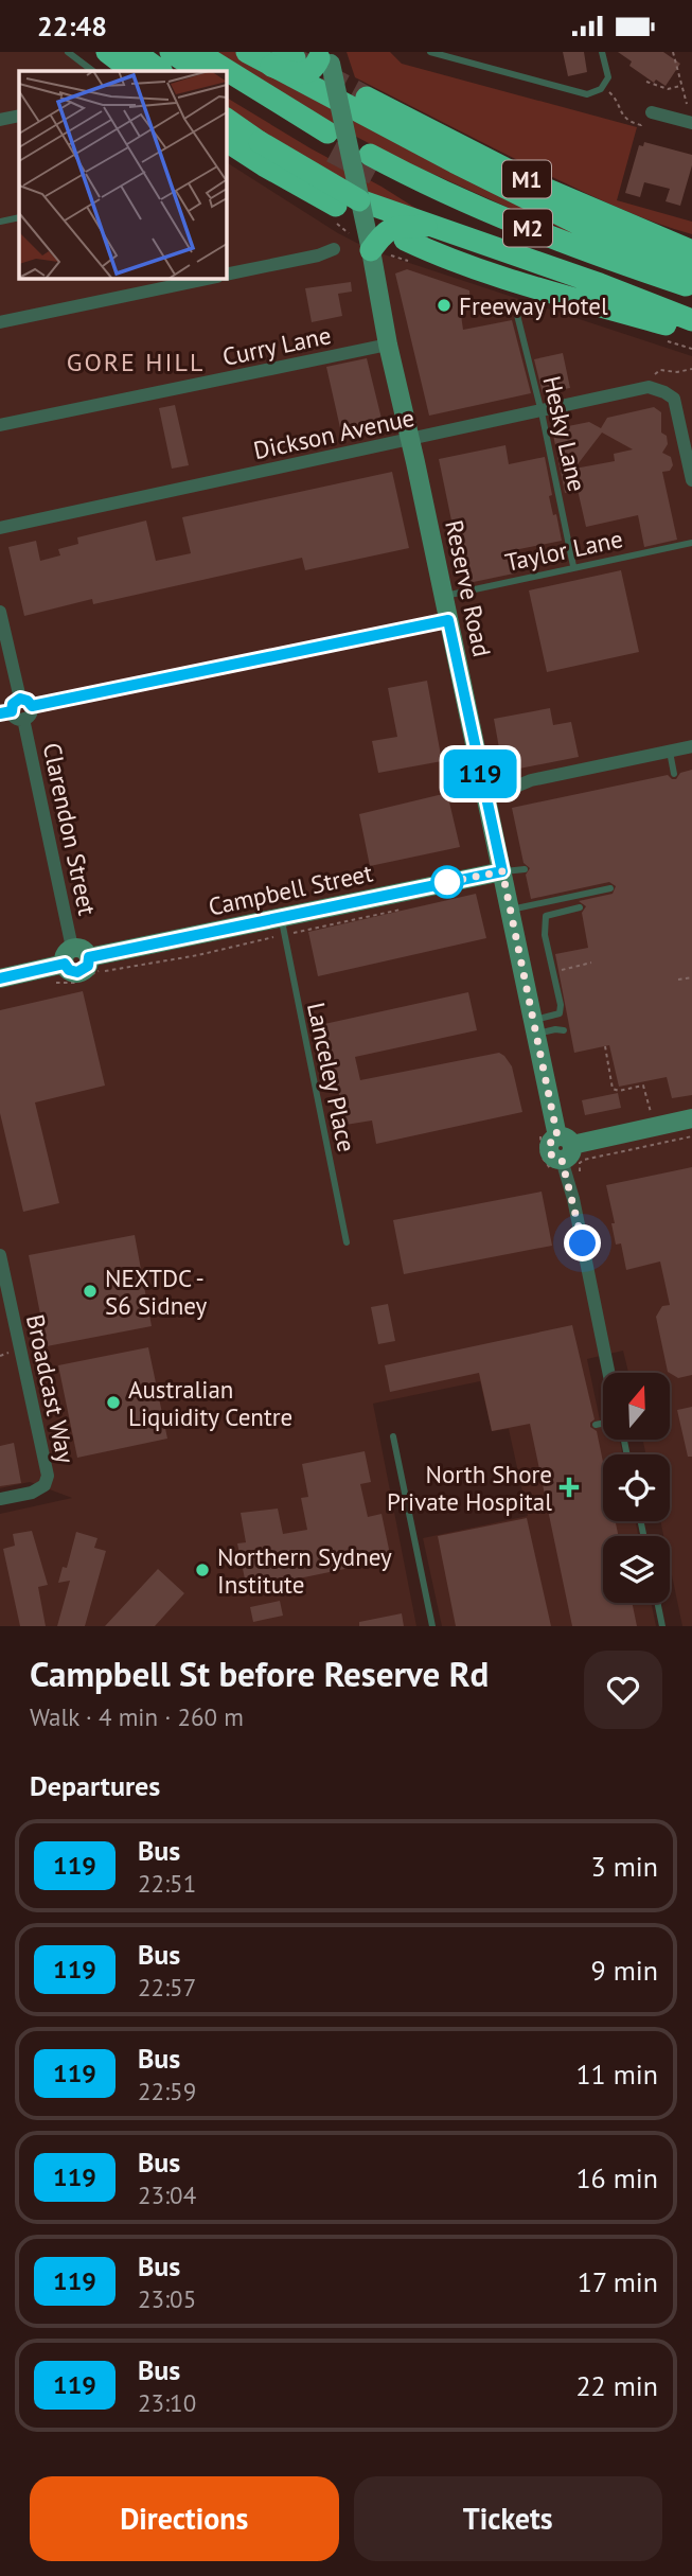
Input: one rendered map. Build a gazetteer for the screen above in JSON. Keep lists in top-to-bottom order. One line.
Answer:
{"streets":{"highway":["M1","M2"],"street":["Curry Lane","Dickson Avenue","Reserve Road","Clarendon Street","Campbell Street","Broadcast Way"],"lane":["Hesky Lane","Taylor Lane","Lanceley Place"]},"crossings":[["Curry Lane","Reserve Road"],["Dickson Avenue","Hesky Lane"],["Dickson Avenue","Reserve Road"],["Hesky Lane","Taylor Lane"],["Taylor Lane","Reserve Road"],["Reserve Road","Campbell Street"],["Clarendon Street","Campbell Street"],["Campbell Street","Lanceley Place"]],"districts":["GORE HILL"],"places":{"other":["Freeway Hotel","NEXTDC - S6 Sidney","Australian Liquidity Centre","Northern Sydney Institute"],"health":["North Shore Private Hospital"]},"lines":["bus line 119"],"north":"top","page":{"status":"22:48","on_map":"119","heading":[["Campbell St before Reserve Rd","Walk · 4 min · 260 m"],"Departures"],"list":[{"mark":"119","name":"Bus","note":"22:51","value":"3 min"},{"mark":"119","name":"Bus","note":"22:57","value":"9 min"},{"mark":"119","name":"Bus","note":"22:59","value":"11 min"},{"mark":"119","name":"Bus","note":"23:04","value":"16 min"},{"mark":"119","name":"Bus","note":"23:05","value":"17 min"},{"mark":"119","name":"Bus","note":"23:10","value":"22 min"}],"buttons":["Directions","Tickets"]}}
